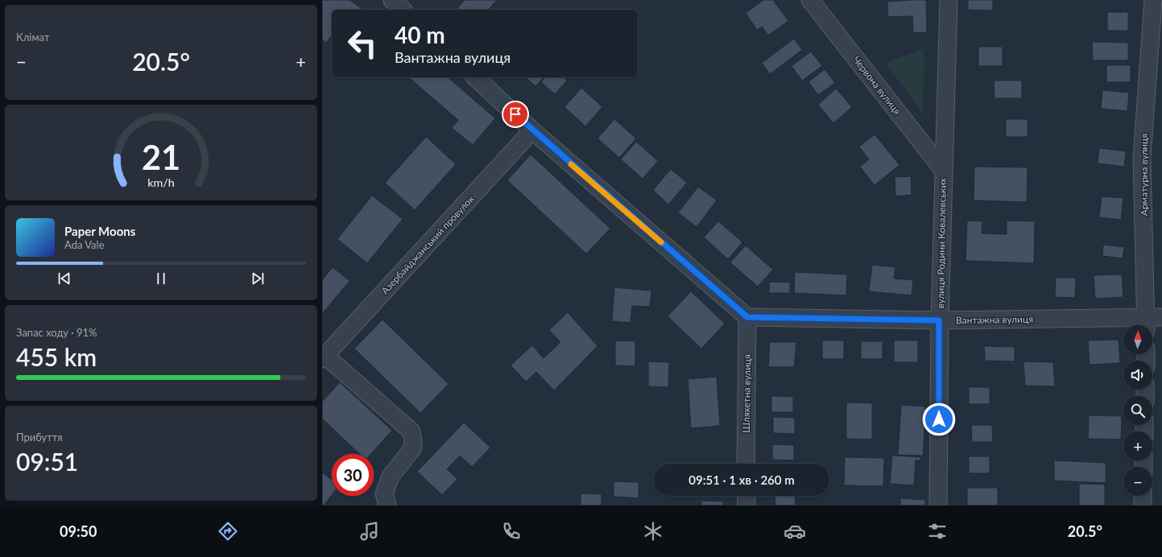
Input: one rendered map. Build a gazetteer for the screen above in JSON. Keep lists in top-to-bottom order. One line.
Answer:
{"streets":{"street":["Червона вулиця","Арматурна вулиця","вулиця Родини Ковалевських","Азербайджанський провулок","Вантажна вулиця","Шляхетна вулиця"]},"crossings":[["Червона вулиця","вулиця Родини Ковалевських"],["Арматурна вулиця","Вантажна вулиця"],["вулиця Родини Ковалевських","Вантажна вулиця"],["Вантажна вулиця","Шляхетна вулиця"]],"north":"top","page":{"tile":["Клімат",["Запас ходу · 91%","455 km"],["Прибуття","09:51"]],"turn":["40 m","Вантажна вулиця"],"heat":["−","20.5°","+"],"song":["Paper Moons","Ada Vale"],"map_buttons":["+","−"],"limit":"30","trip":"09:51 · 1 хв · 260 m","tabs":["09:50","20.5°"],"gauge":["21","km/h"]}}
